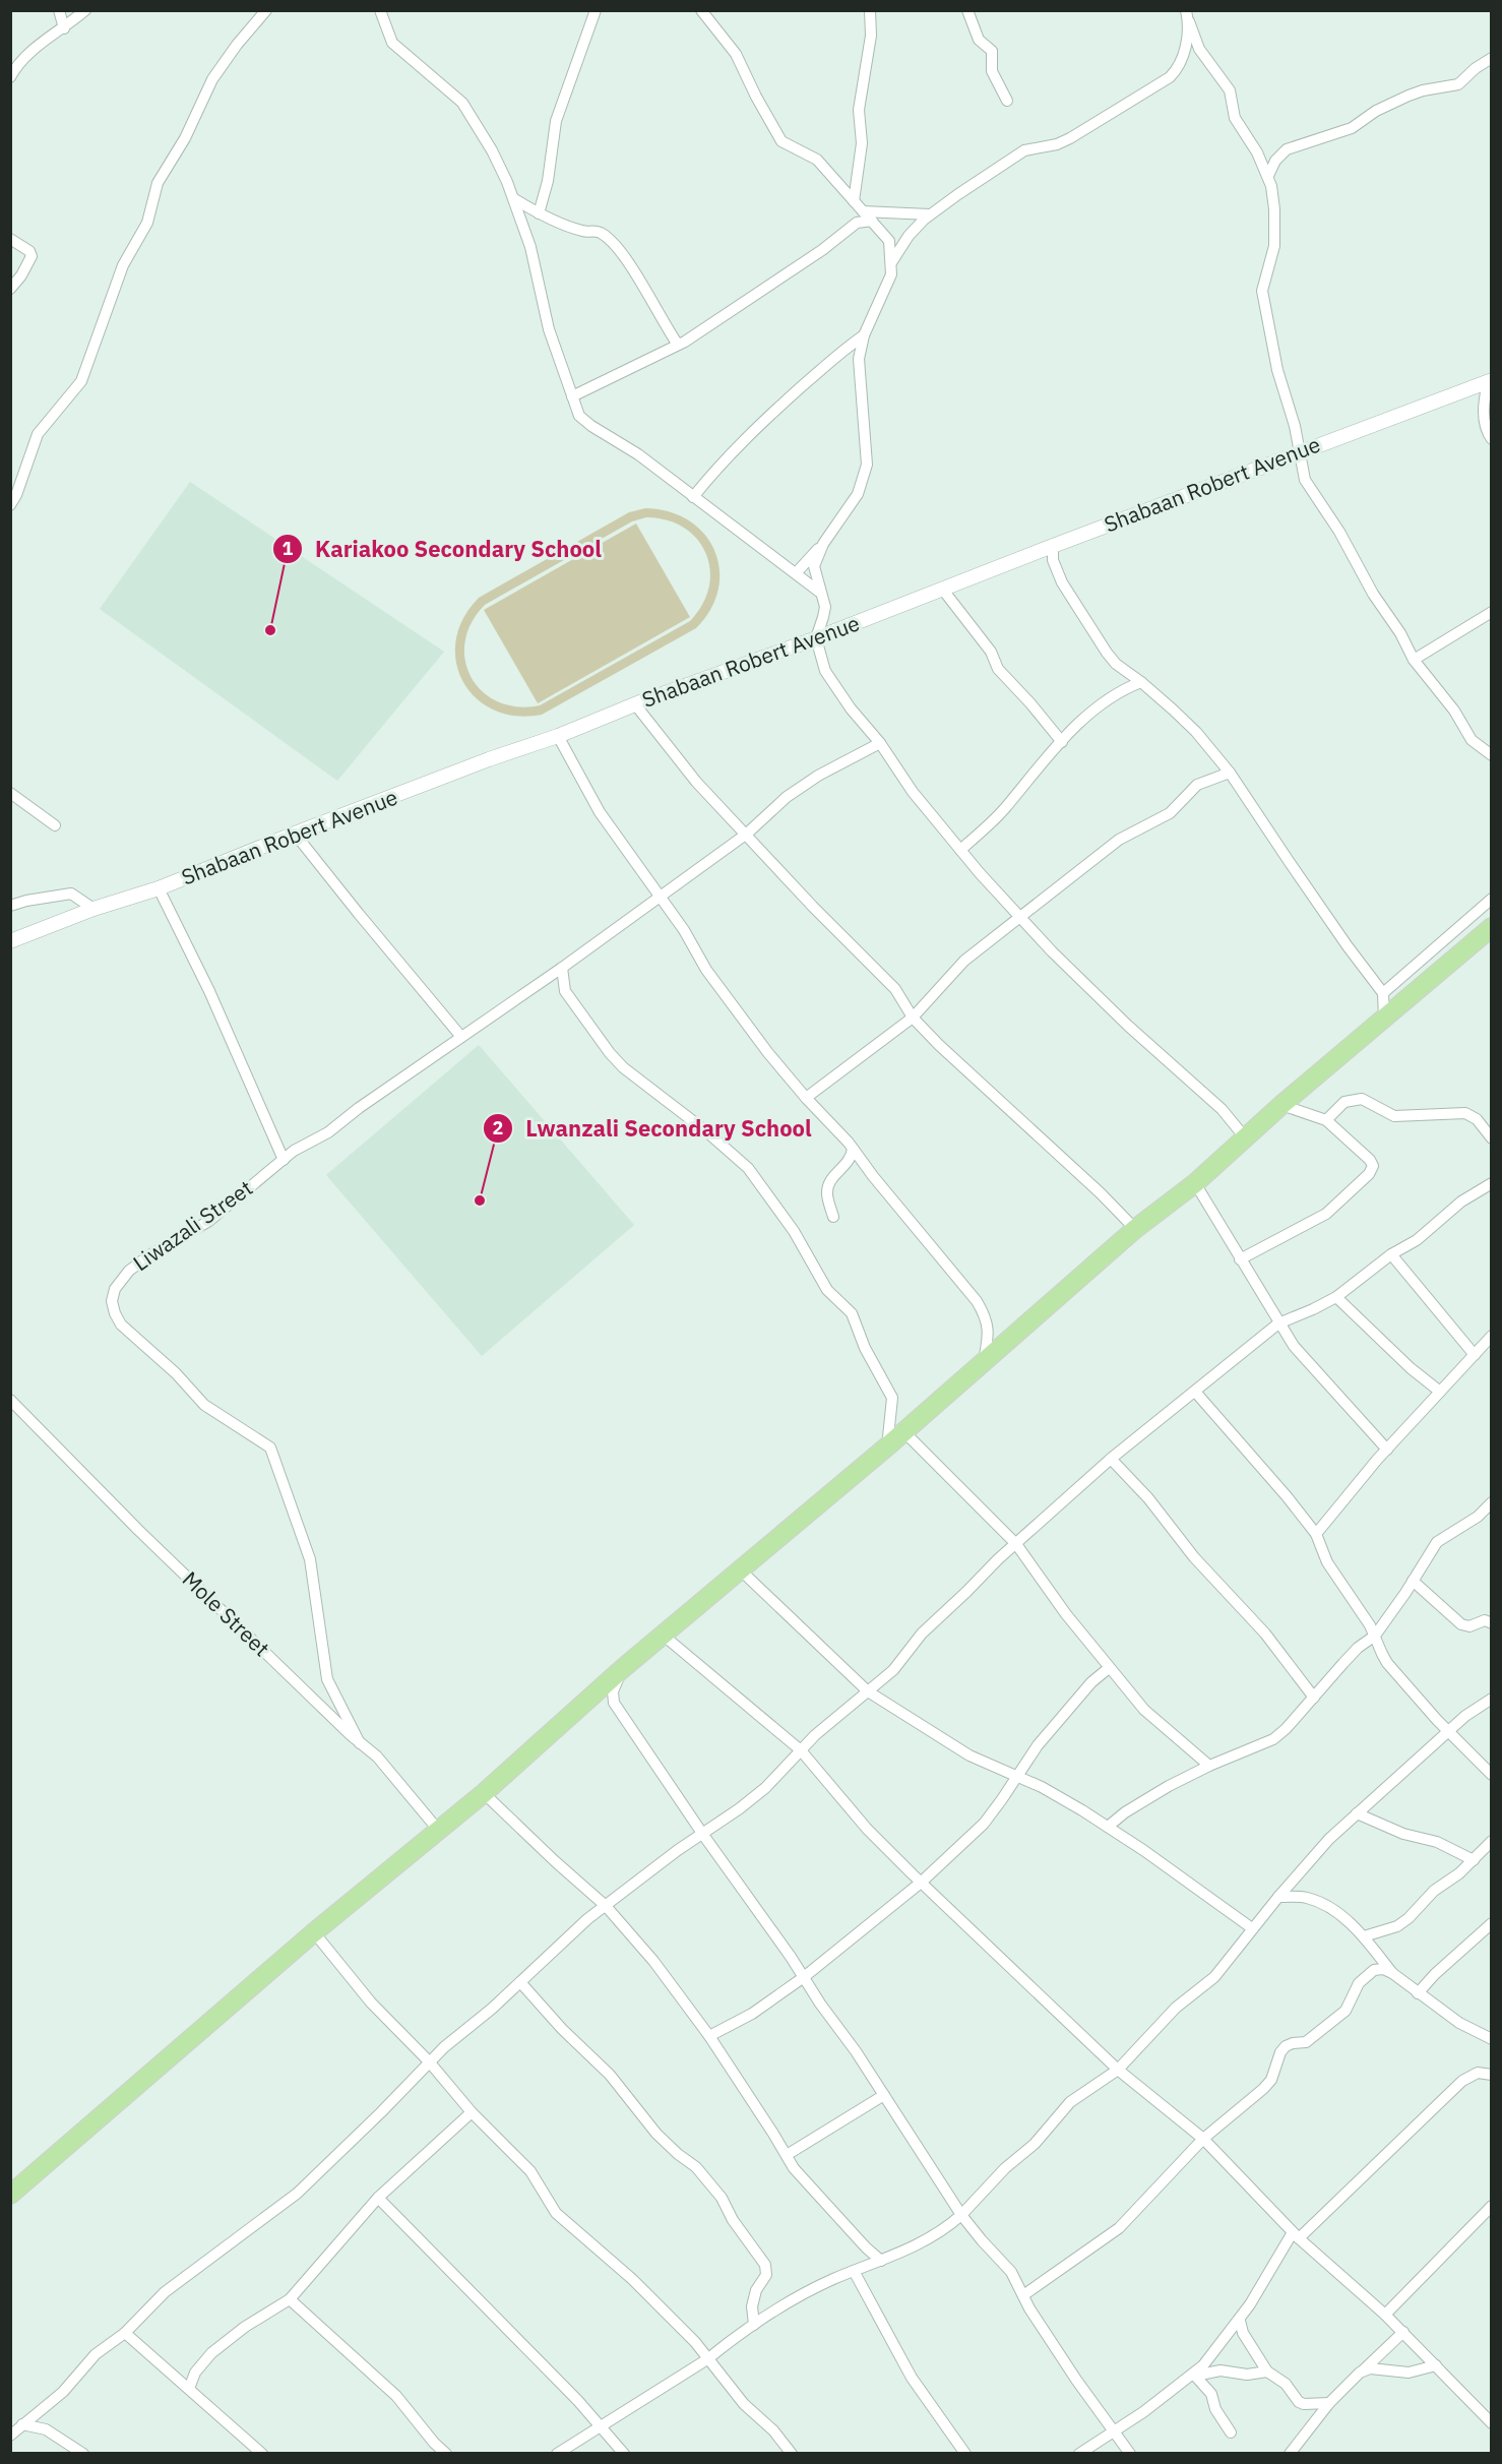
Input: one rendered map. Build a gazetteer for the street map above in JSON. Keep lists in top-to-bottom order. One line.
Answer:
{"streets":{"street":["Shabaan Robert Avenue","Liwazali Street","Mole Street"]},"crossings":[["Liwazali Street","Mole Street"]],"places":["Kariakoo Secondary School","Lwanzali Secondary School"]}
